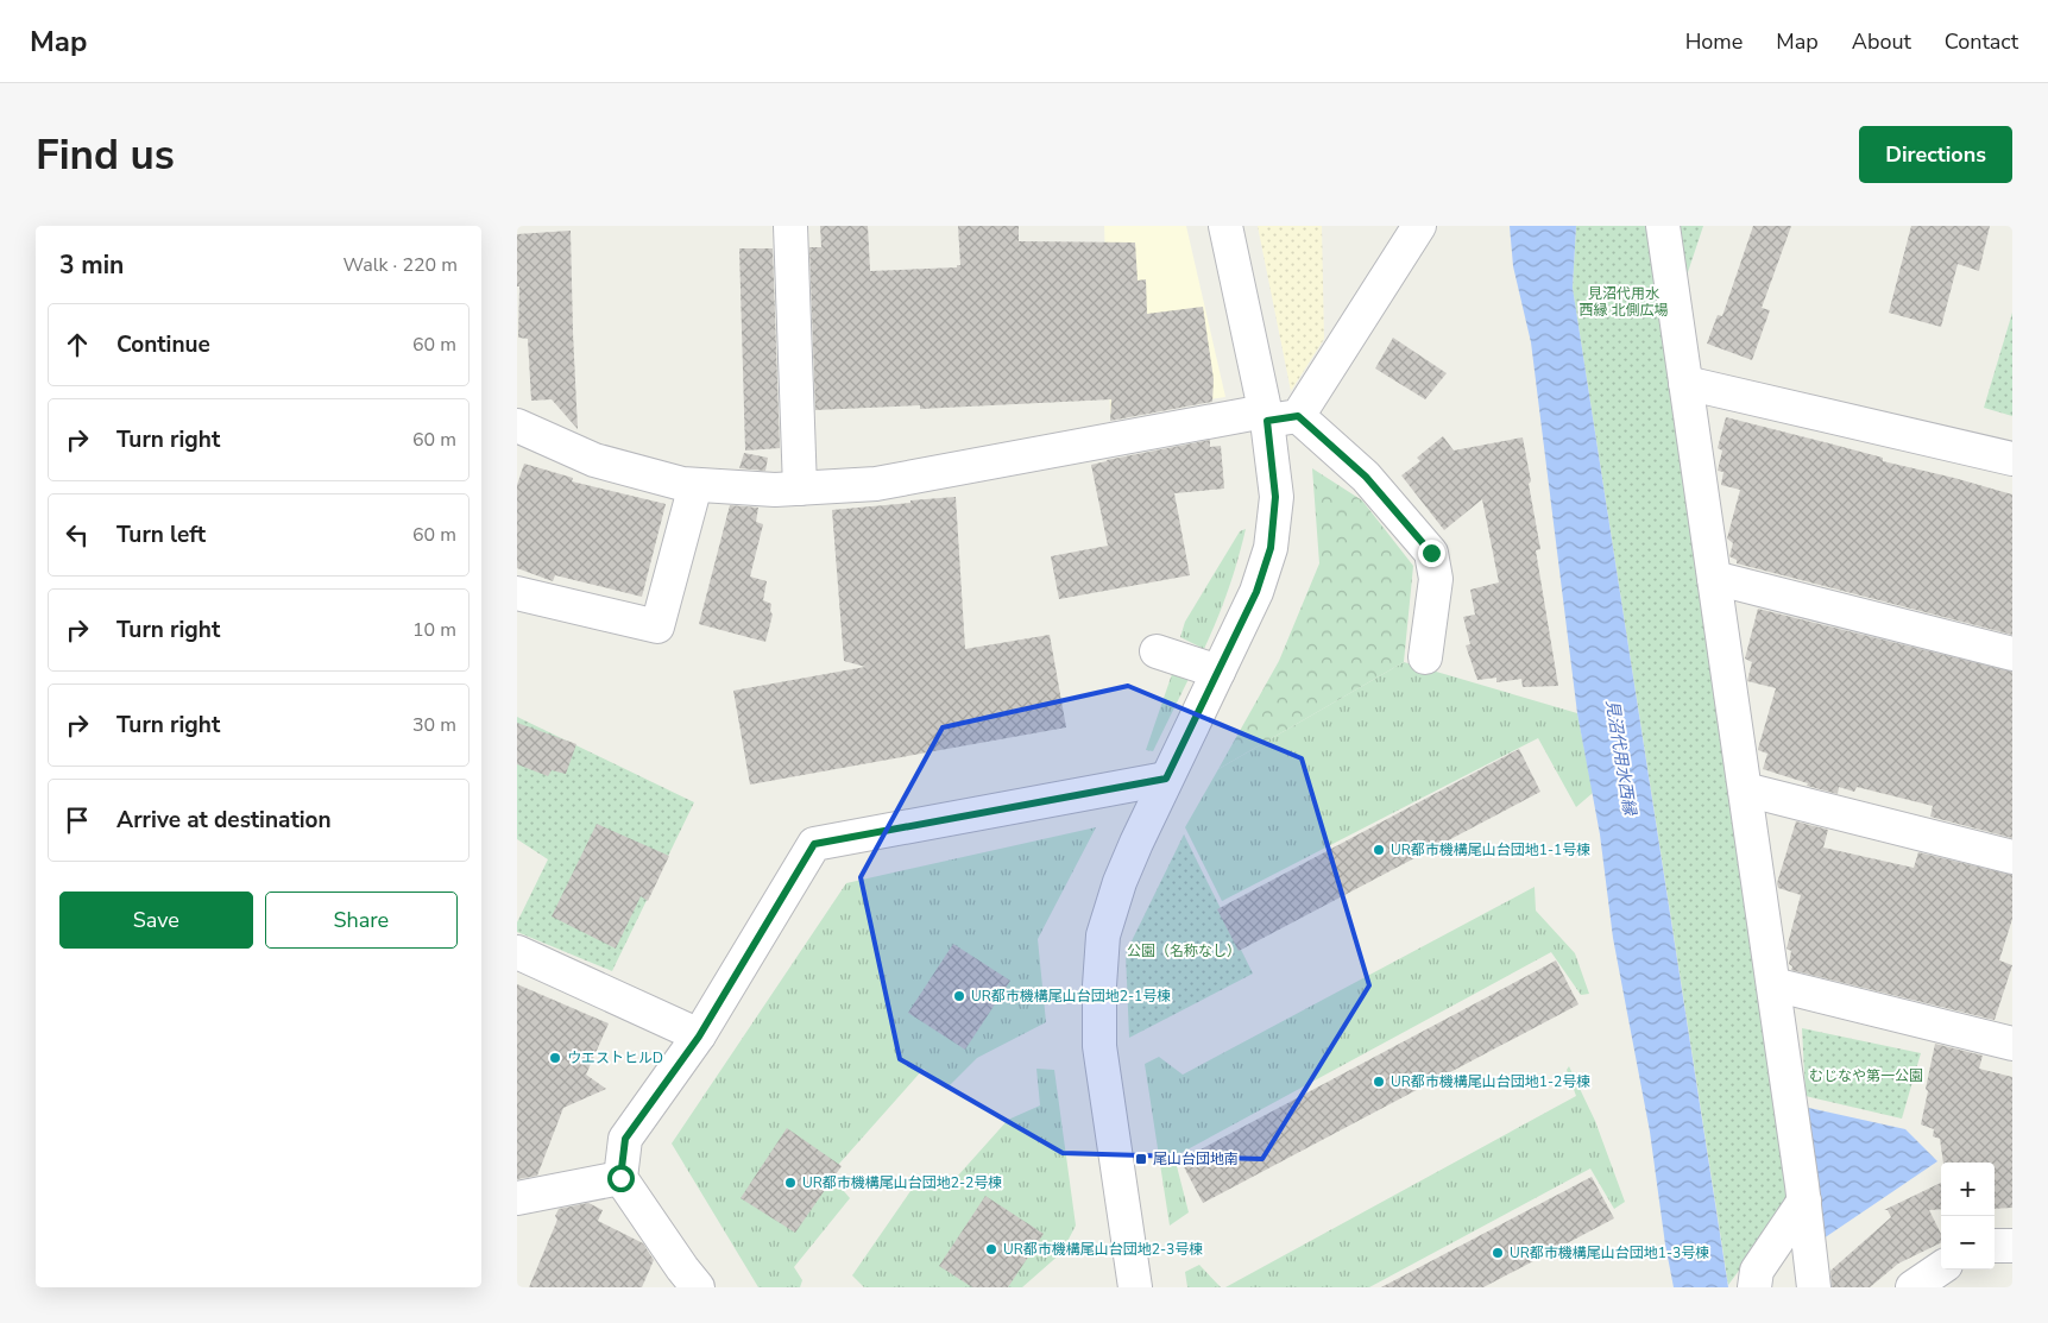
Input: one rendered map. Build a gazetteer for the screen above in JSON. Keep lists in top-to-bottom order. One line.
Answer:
{"water":["見沼代用水西縁"],"parks":["見沼代用水 西縁 北側広場","公園（名称なし）","むじなや第一公園"],"places":{"other":["UR都市機構尾山台団地1-1号棟","UR都市機構尾山台団地2-1号棟","ウエストヒルD","UR都市機構尾山台団地1-2号棟","UR都市機構尾山台団地2-2号棟","UR都市機構尾山台団地2-3号棟","UR都市機構尾山台団地1-3号棟"],"transit":["尾山台団地南"]},"page":{"header":"Map","nav":["Home","Map","About","Contact"],"buttons":["Directions",["Save","Share"]],"title":"Find us","heading":["3 min","Walk · 220 m"],"list":[["Continue","60 m"],["Turn right","60 m"],["Turn left","60 m"],["Turn right","10 m"],["Turn right","30 m"],"Arrive at destination"],"map_buttons":["+","−"]}}
